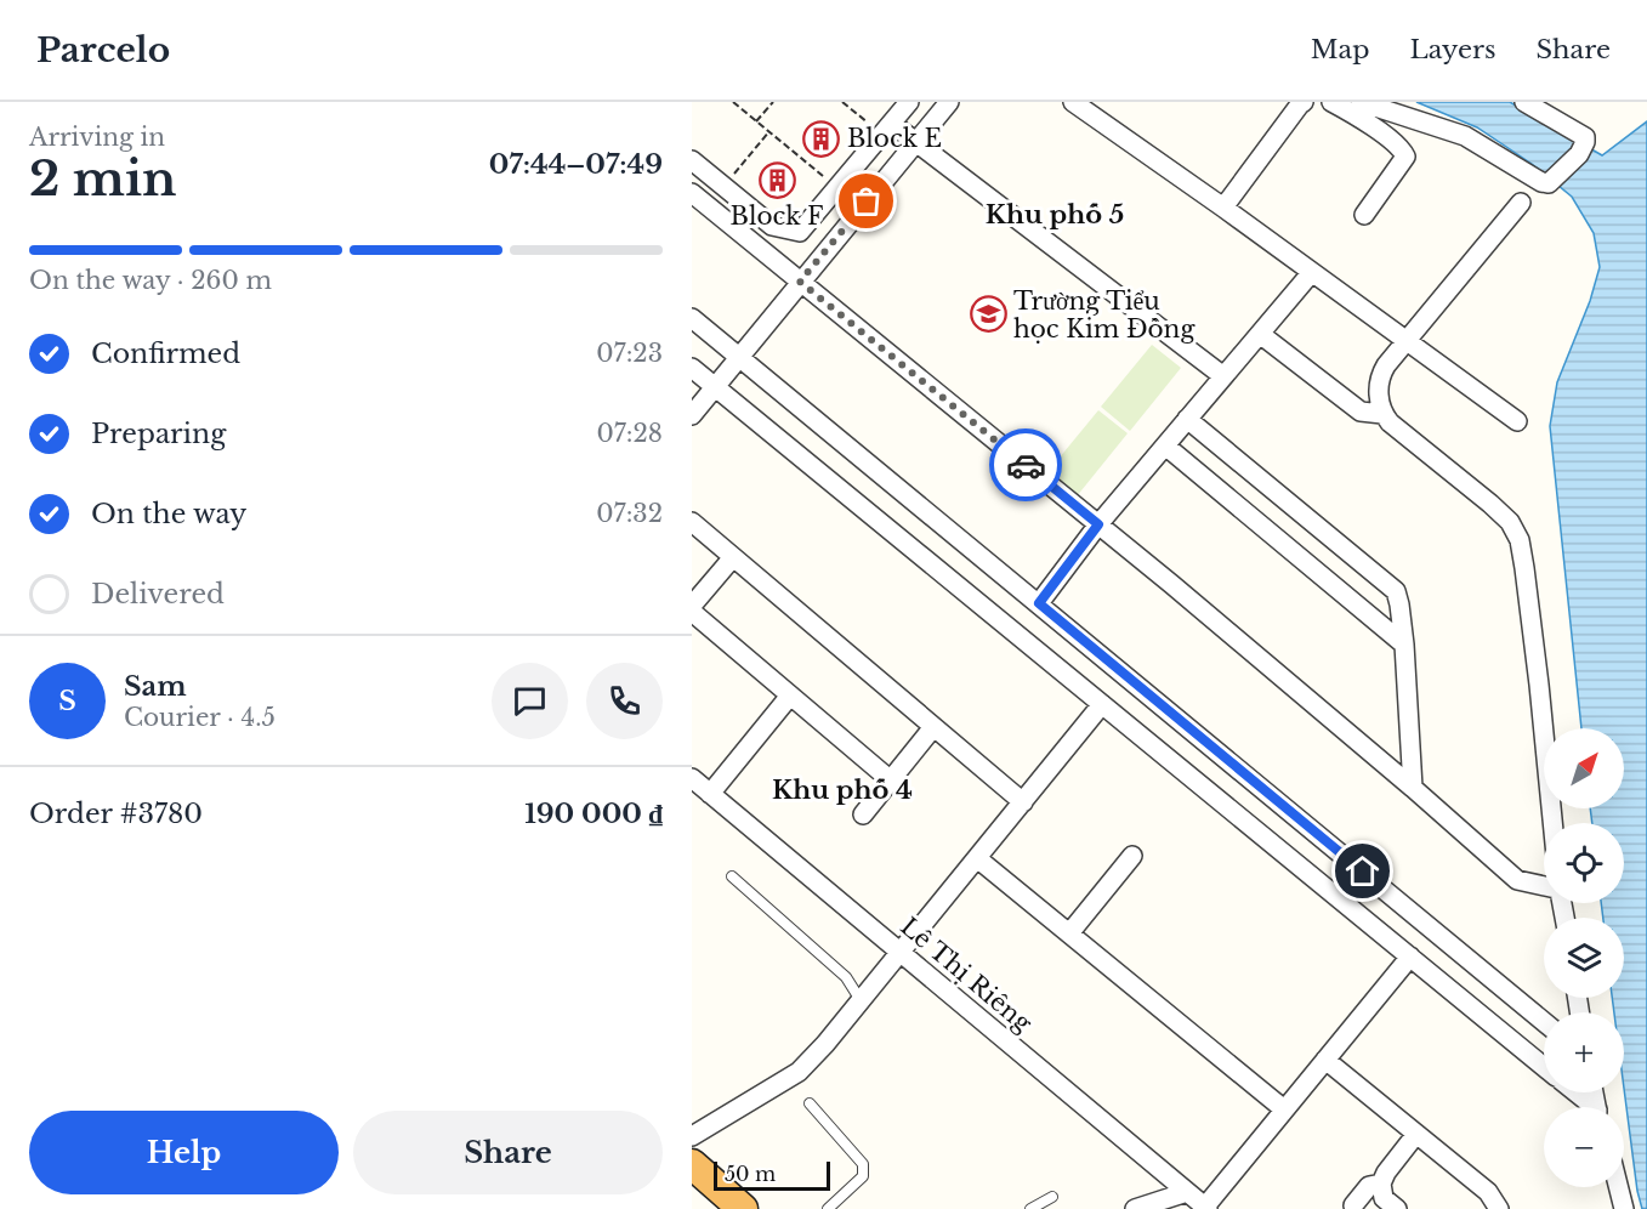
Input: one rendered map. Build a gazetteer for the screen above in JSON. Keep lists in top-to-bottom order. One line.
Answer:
{"streets":{"street":["Lê Thị Riêng"]},"districts":["Khu phố 5","Khu phố 4"],"places":{"building":["Block E","Block F"],"school or university":["Trường Tiểu học Kim Đồng"]},"scale_bar":"50 m","north":"top right","page":{"header":"Parcelo","nav":["Map","Layers","Share"],"heading":["2 min","Arriving in","07:44–07:49"],"panel":["Sam","Courier · 4.5","Order #3780","190 000 ₫"],"bar":"On the way · 260 m","list":[["Confirmed","07:23"],["Preparing","07:28"],["On the way","07:32"],"Delivered"],"round":"S","map_buttons":["+","−"],"buttons":["Help","Share"],"scale":"50 m"}}
